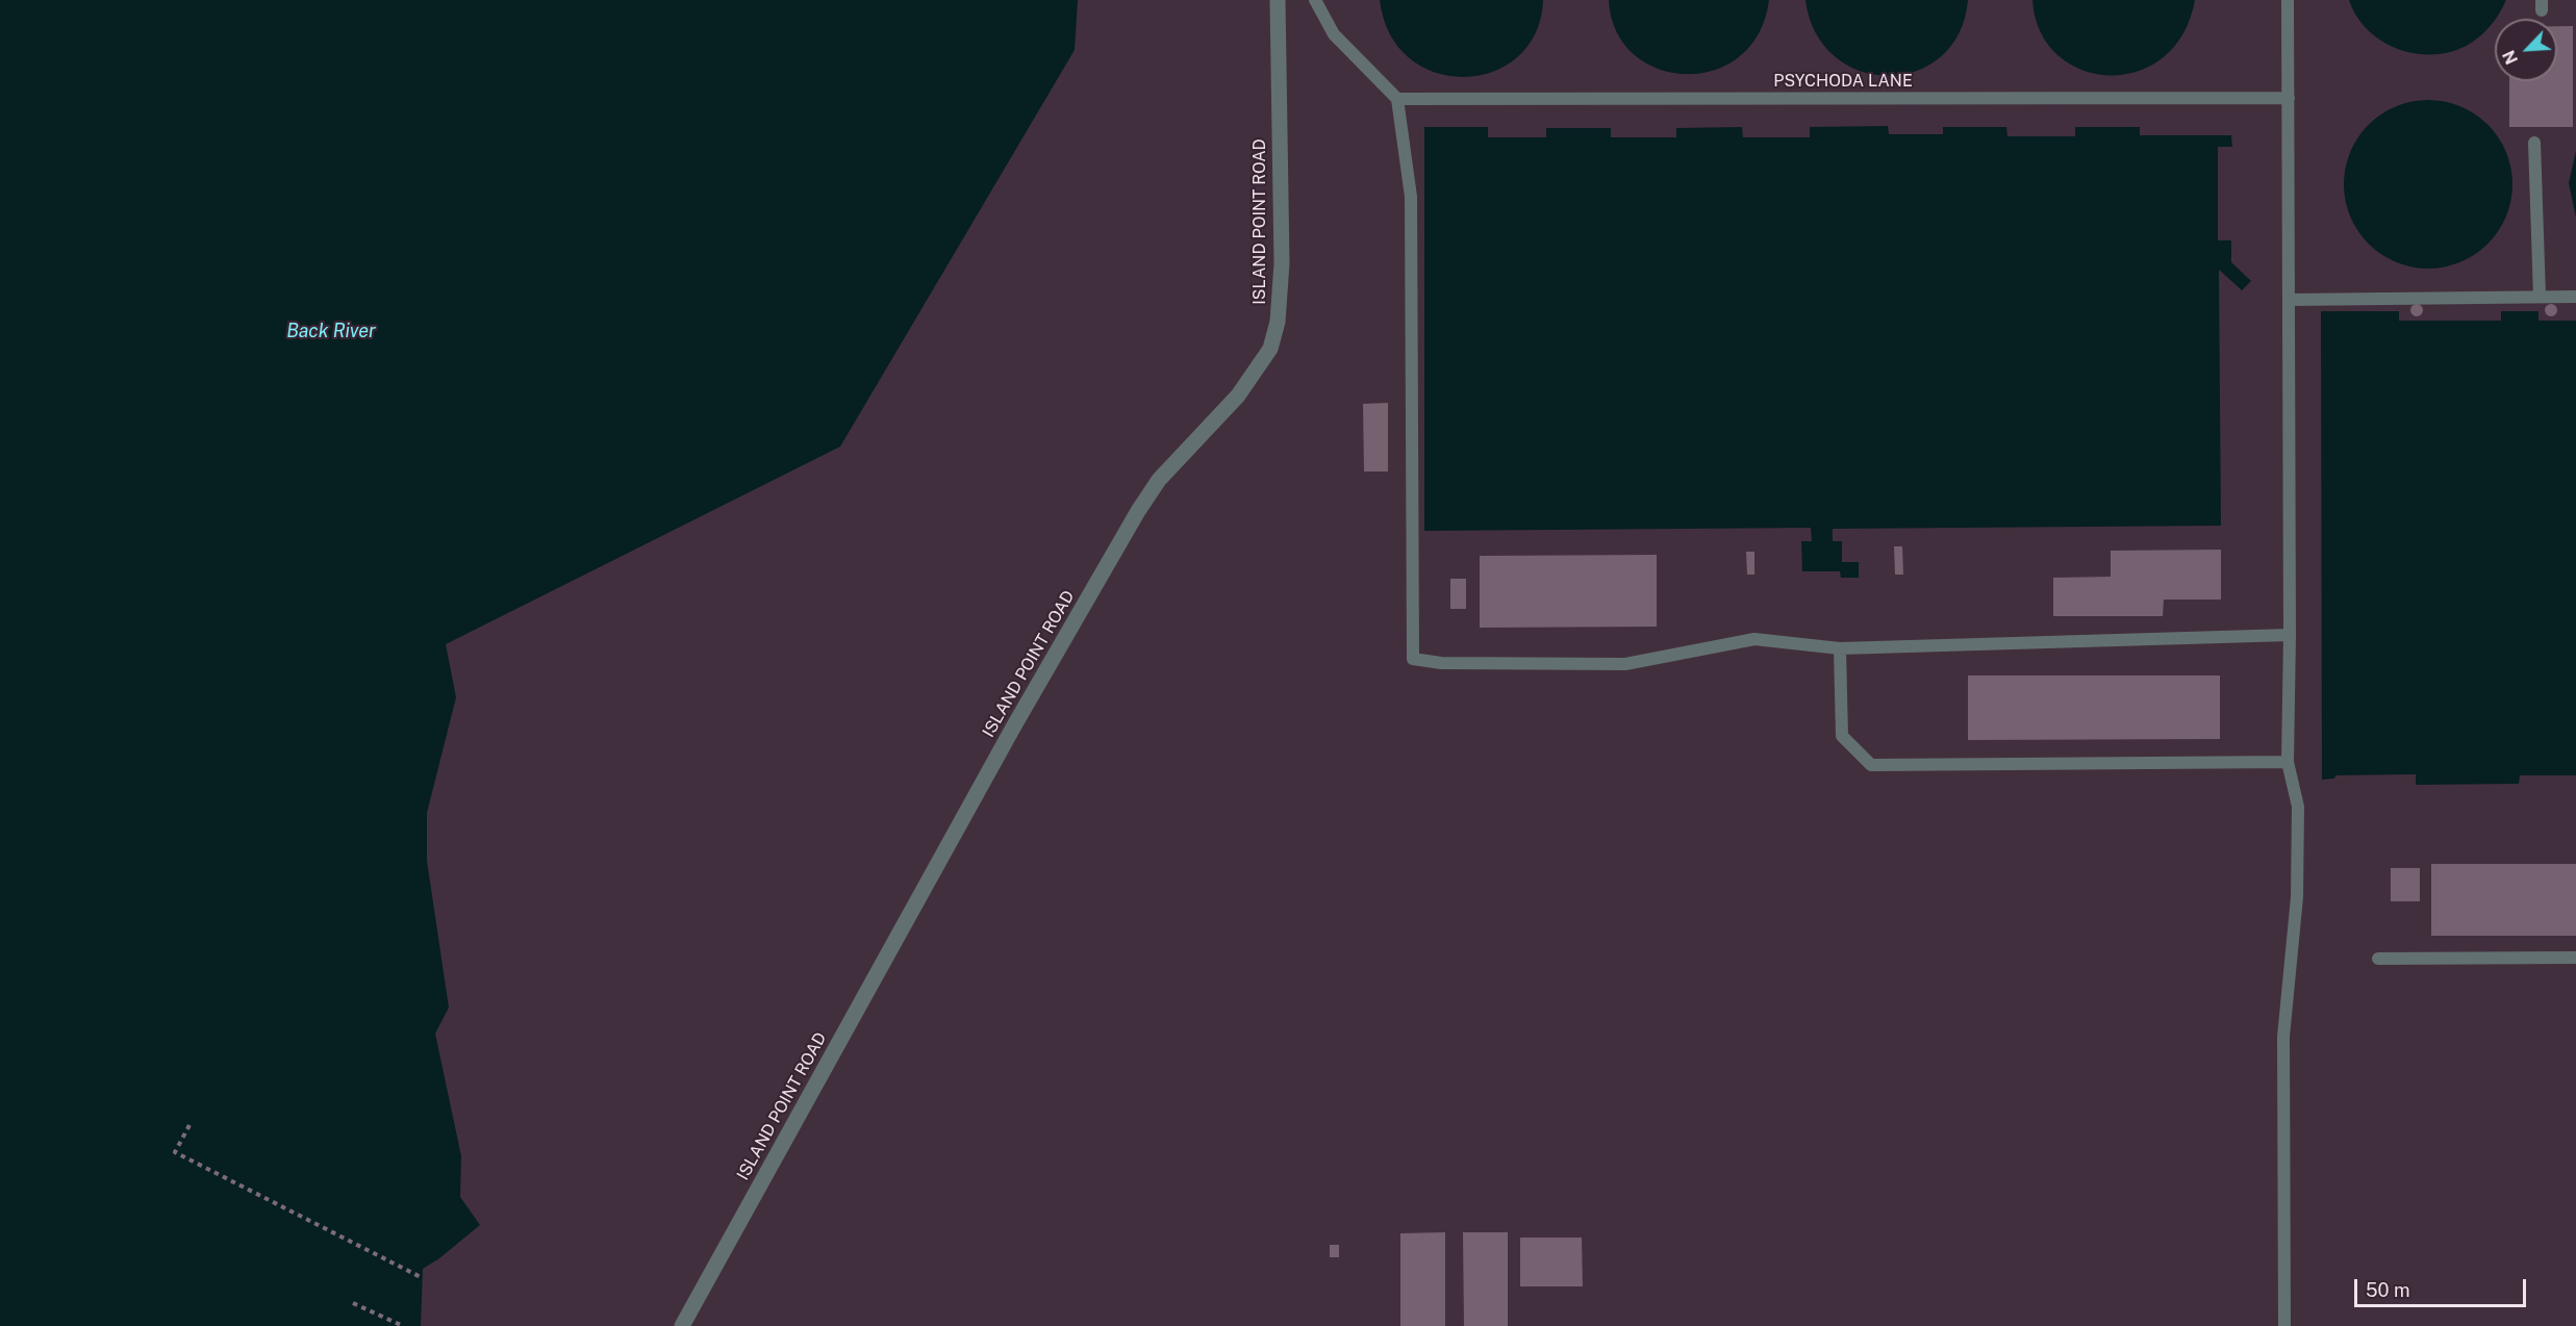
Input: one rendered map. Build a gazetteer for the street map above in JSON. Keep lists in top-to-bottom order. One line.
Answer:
{"streets":{"street":["ISLAND POINT ROAD"],"lane":["PSYCHODA LANE"]},"water":["Back River"],"scale_bar":"50 m","north":"bottom left"}
